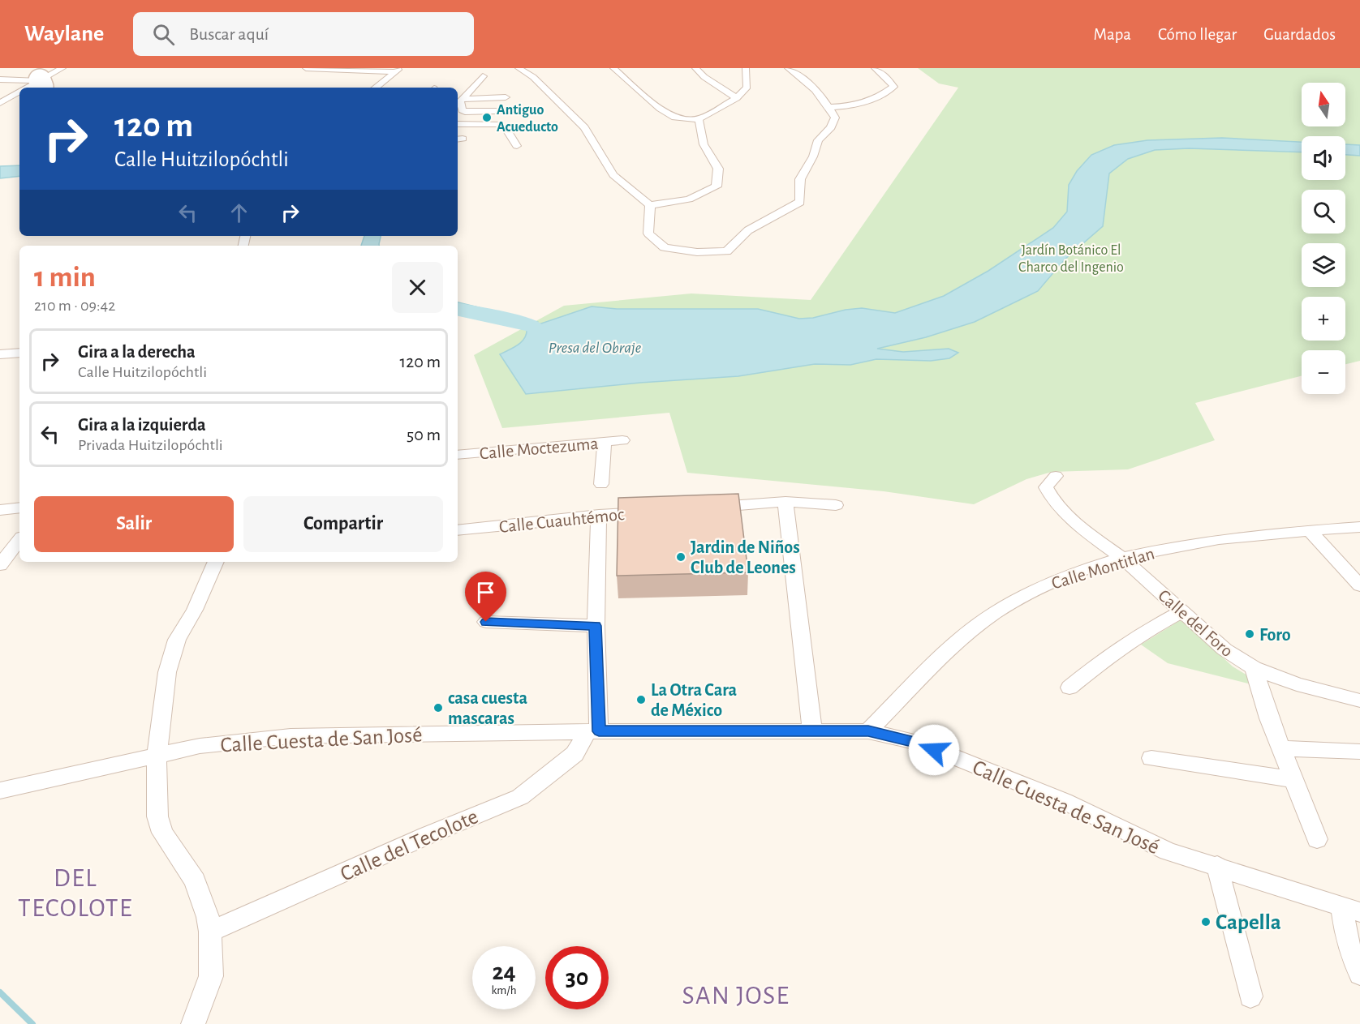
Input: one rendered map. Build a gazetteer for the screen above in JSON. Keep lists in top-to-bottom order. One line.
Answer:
{"streets":{"street":["Calle Moctezuma","Calle Cuauhtémoc","Calle Montitlan","Calle del Foro","Calle Cuesta de San José","Calle del Tecolote"]},"crossings":[["Calle Montitlan","Calle del Foro"],["Calle Montitlan","Calle Cuesta de San José"],["Calle Cuesta de San José","Calle del Tecolote"]],"districts":["DEL TECOLOTE","SAN JOSE"],"water":["Presa del Obraje"],"parks":["Jardín Botánico El Charco del Ingenio"],"places":["Antiguo Acueducto","Jardin de Niños Club de Leones","Foro","La Otra Cara de México","casa cuesta mascaras","Capella"],"north":"top","page":{"header":"Waylane","search":"Buscar aquí","nav":["Mapa","Cómo llegar","Guardados"],"map_buttons":["+","−"],"turn":["120 m","Calle Huitzilopóchtli"],"heading":["1 min","210 m · 09:42"],"list":[{"name":"Gira a la derecha","note":"Calle Huitzilopóchtli","value":"120 m"},{"name":"Gira a la izquierda","note":"Privada Huitzilopóchtli","value":"50 m"}],"buttons":["Salir","Compartir"],"speed":"24 km/h","limit":"30"}}
